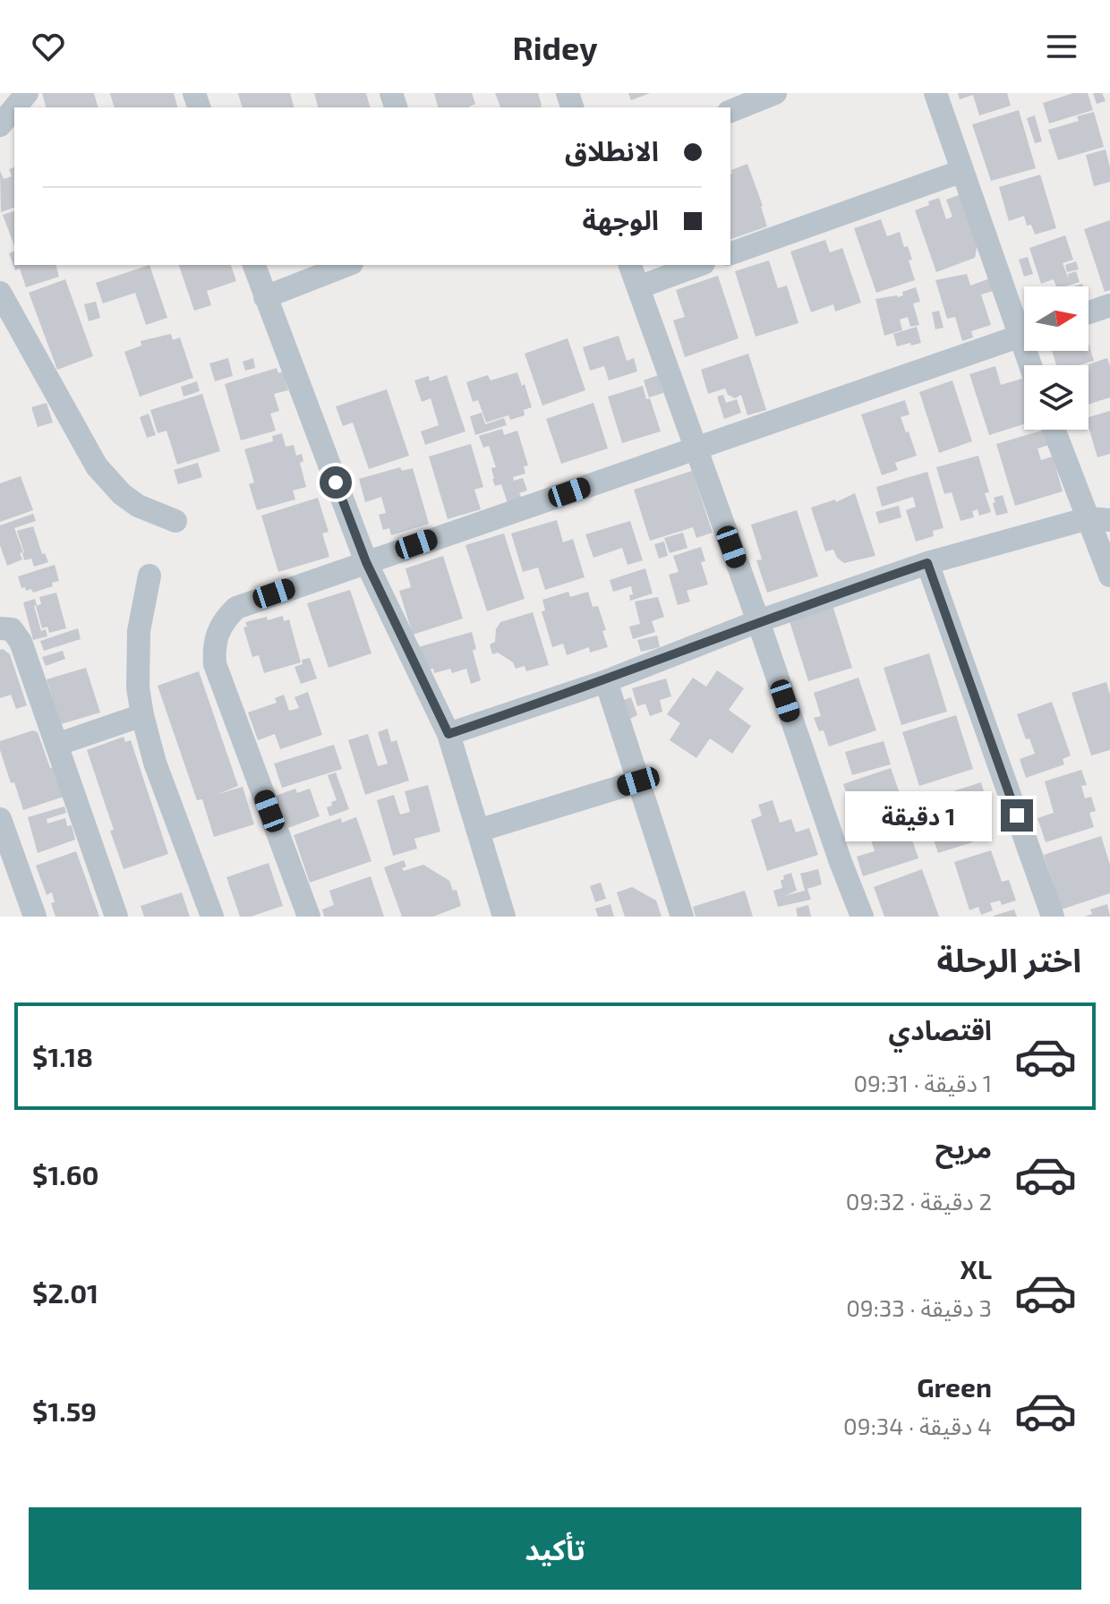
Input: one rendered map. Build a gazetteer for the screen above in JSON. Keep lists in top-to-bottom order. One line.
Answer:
{"north":"right","page":{"header":"Ridey","banner":["الانطلاق","الوجهة"],"bubble":"1 دقيقة","heading":"اختر الرحلة","list":[{"name":"اقتصادي","note":"1 دقيقة · 09:31","value":"$1.18"},{"name":"مريح","note":"2 دقيقة · 09:32","value":"$1.60"},{"name":"XL","note":"3 دقيقة · 09:33","value":"$2.01"},{"name":"Green","note":"4 دقيقة · 09:34","value":"$1.59"}],"buttons":"تأكيد"}}
